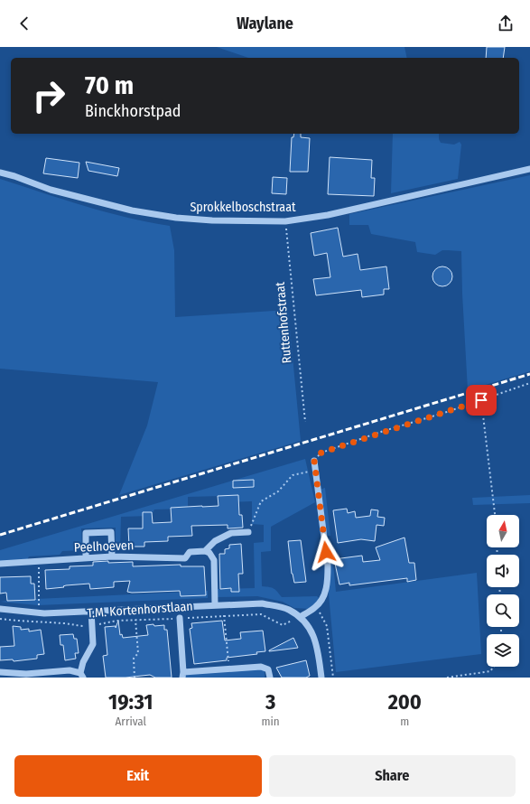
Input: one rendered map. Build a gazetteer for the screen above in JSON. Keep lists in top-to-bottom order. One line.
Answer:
{"streets":{"street":["Sprokkelboschstraat","Peelhoeven","T.M. Kortenhorstlaan"],"path":["Ruttenhofstraat"]},"crossings":[["Sprokkelboschstraat","Ruttenhofstraat"]],"north":"top","page":{"header":"Waylane","turn":["70 m","Binckhorstpad"],"eta":["19:31","Arrival","3","min","200","m"],"buttons":["Exit","Share"]}}
